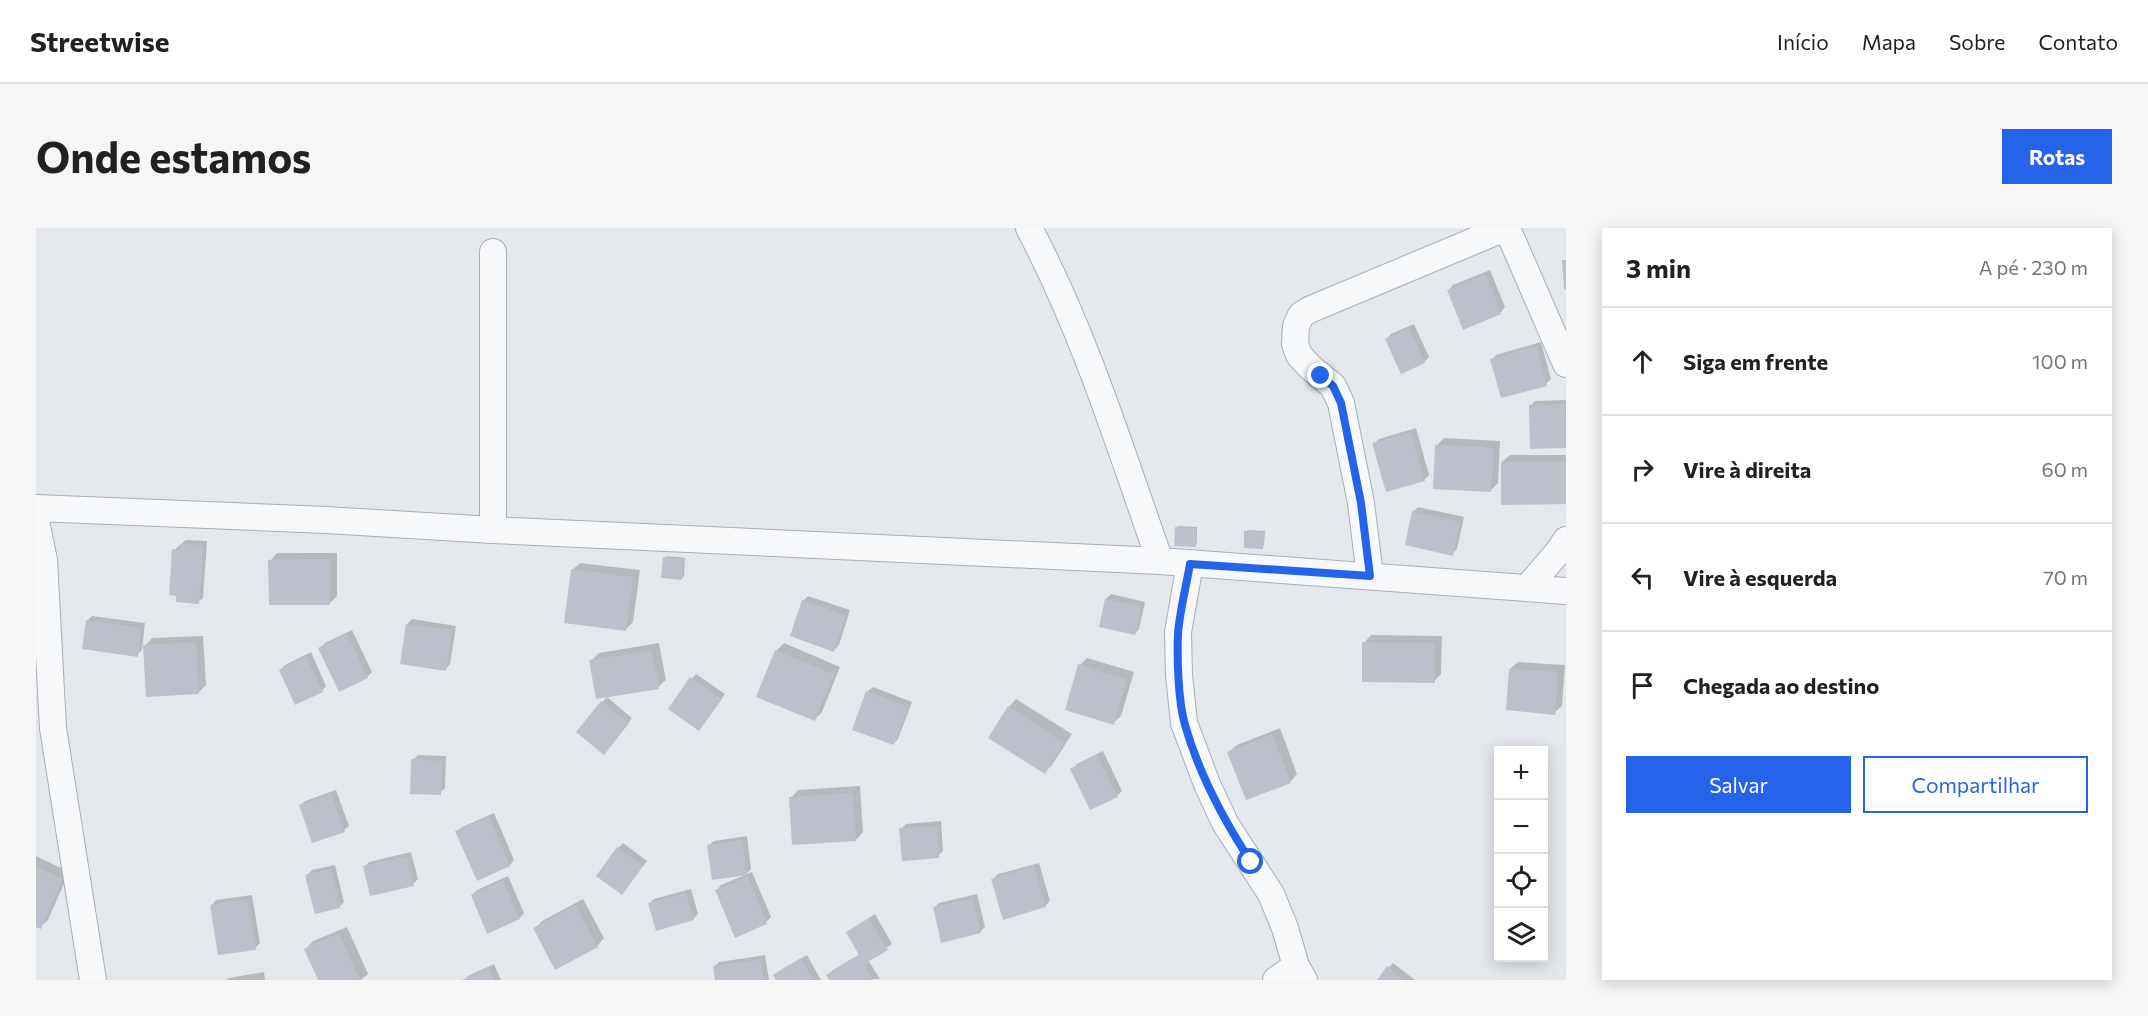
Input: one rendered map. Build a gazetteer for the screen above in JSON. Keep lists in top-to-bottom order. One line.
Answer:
{"page":{"header":"Streetwise","nav":["Início","Mapa","Sobre","Contato"],"buttons":["Rotas",["Salvar","Compartilhar"]],"title":"Onde estamos","heading":["3 min","A pé · 230 m"],"list":[["Siga em frente","100 m"],["Vire à direita","60 m"],["Vire à esquerda","70 m"],"Chegada ao destino"],"map_buttons":["+","−"]}}
